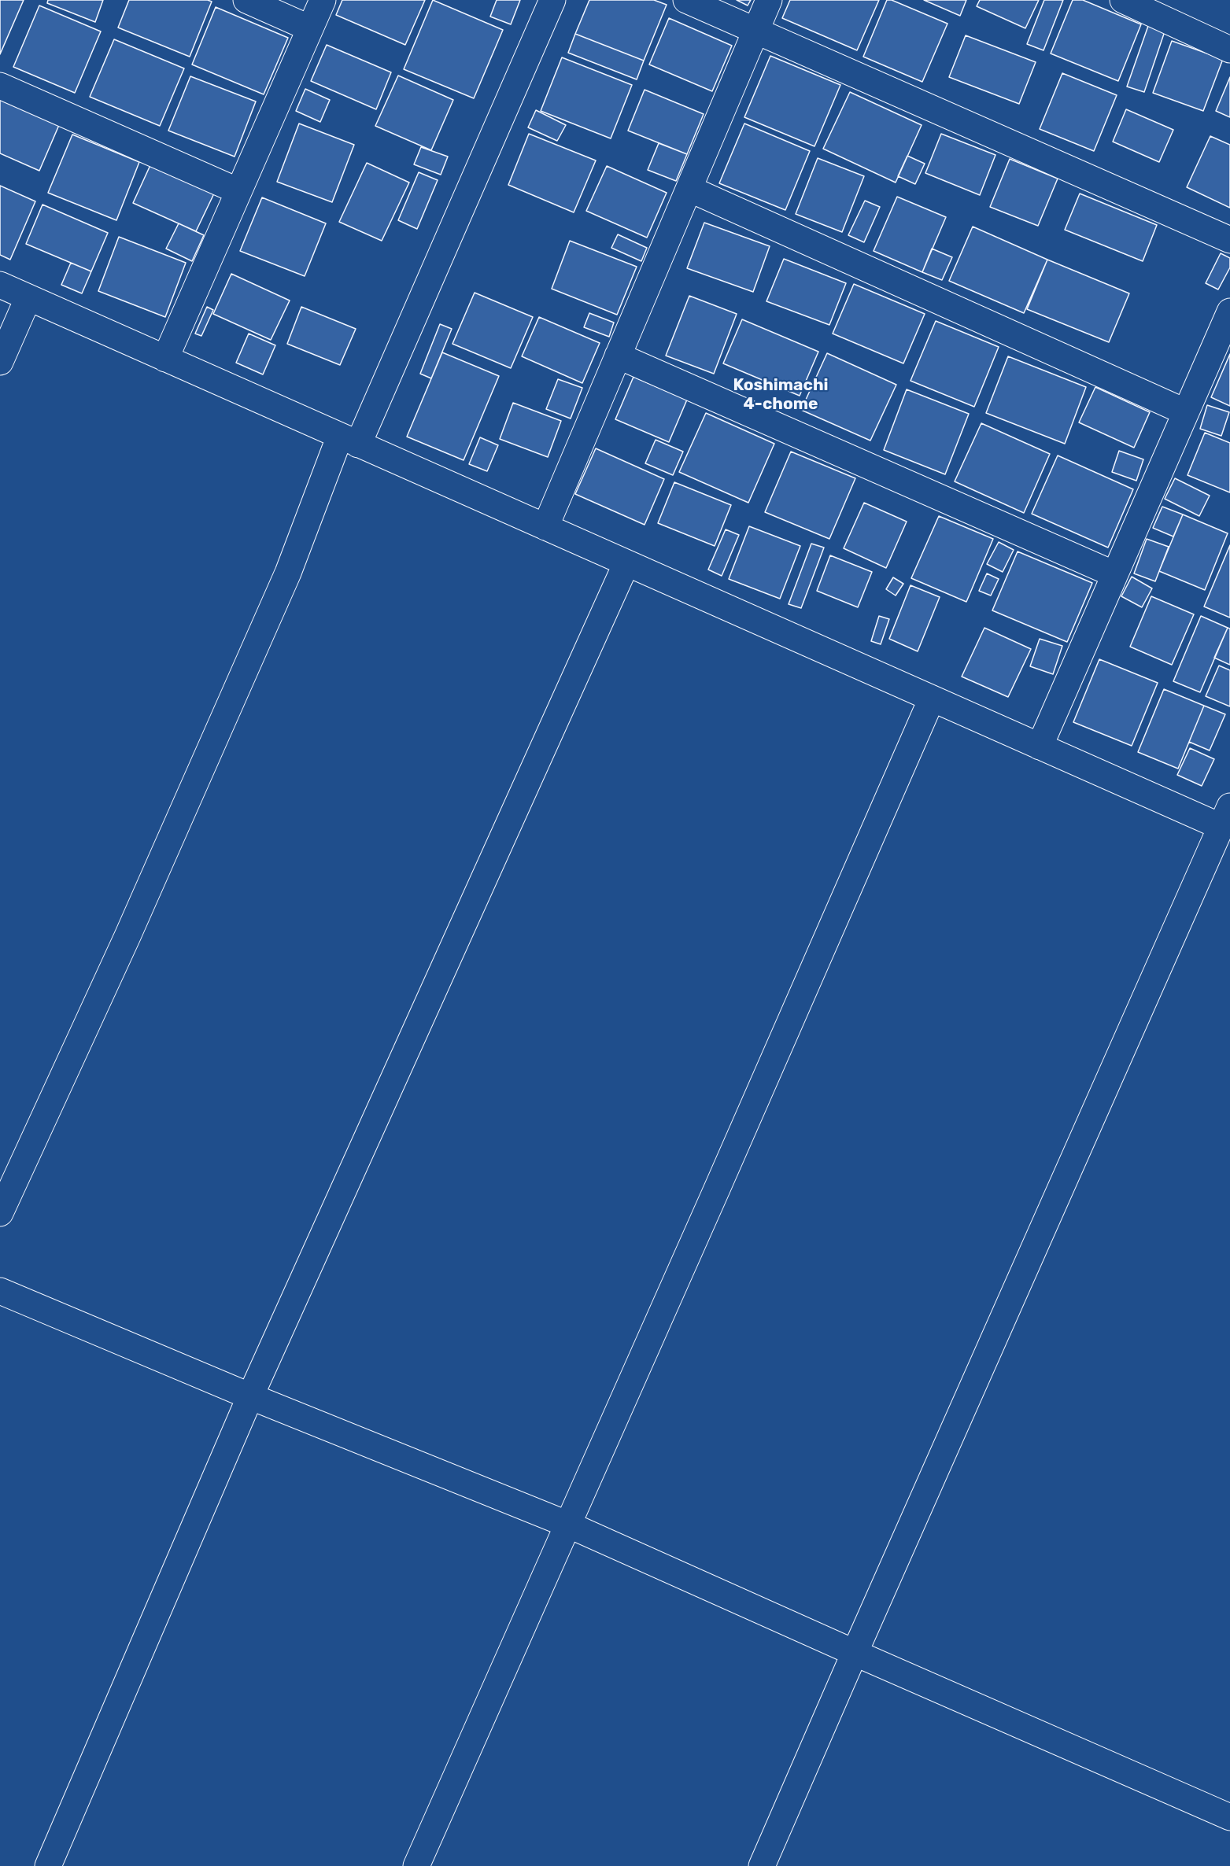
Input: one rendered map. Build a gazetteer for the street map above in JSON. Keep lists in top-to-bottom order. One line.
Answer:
{"districts":["Koshimachi 4-chome"]}
